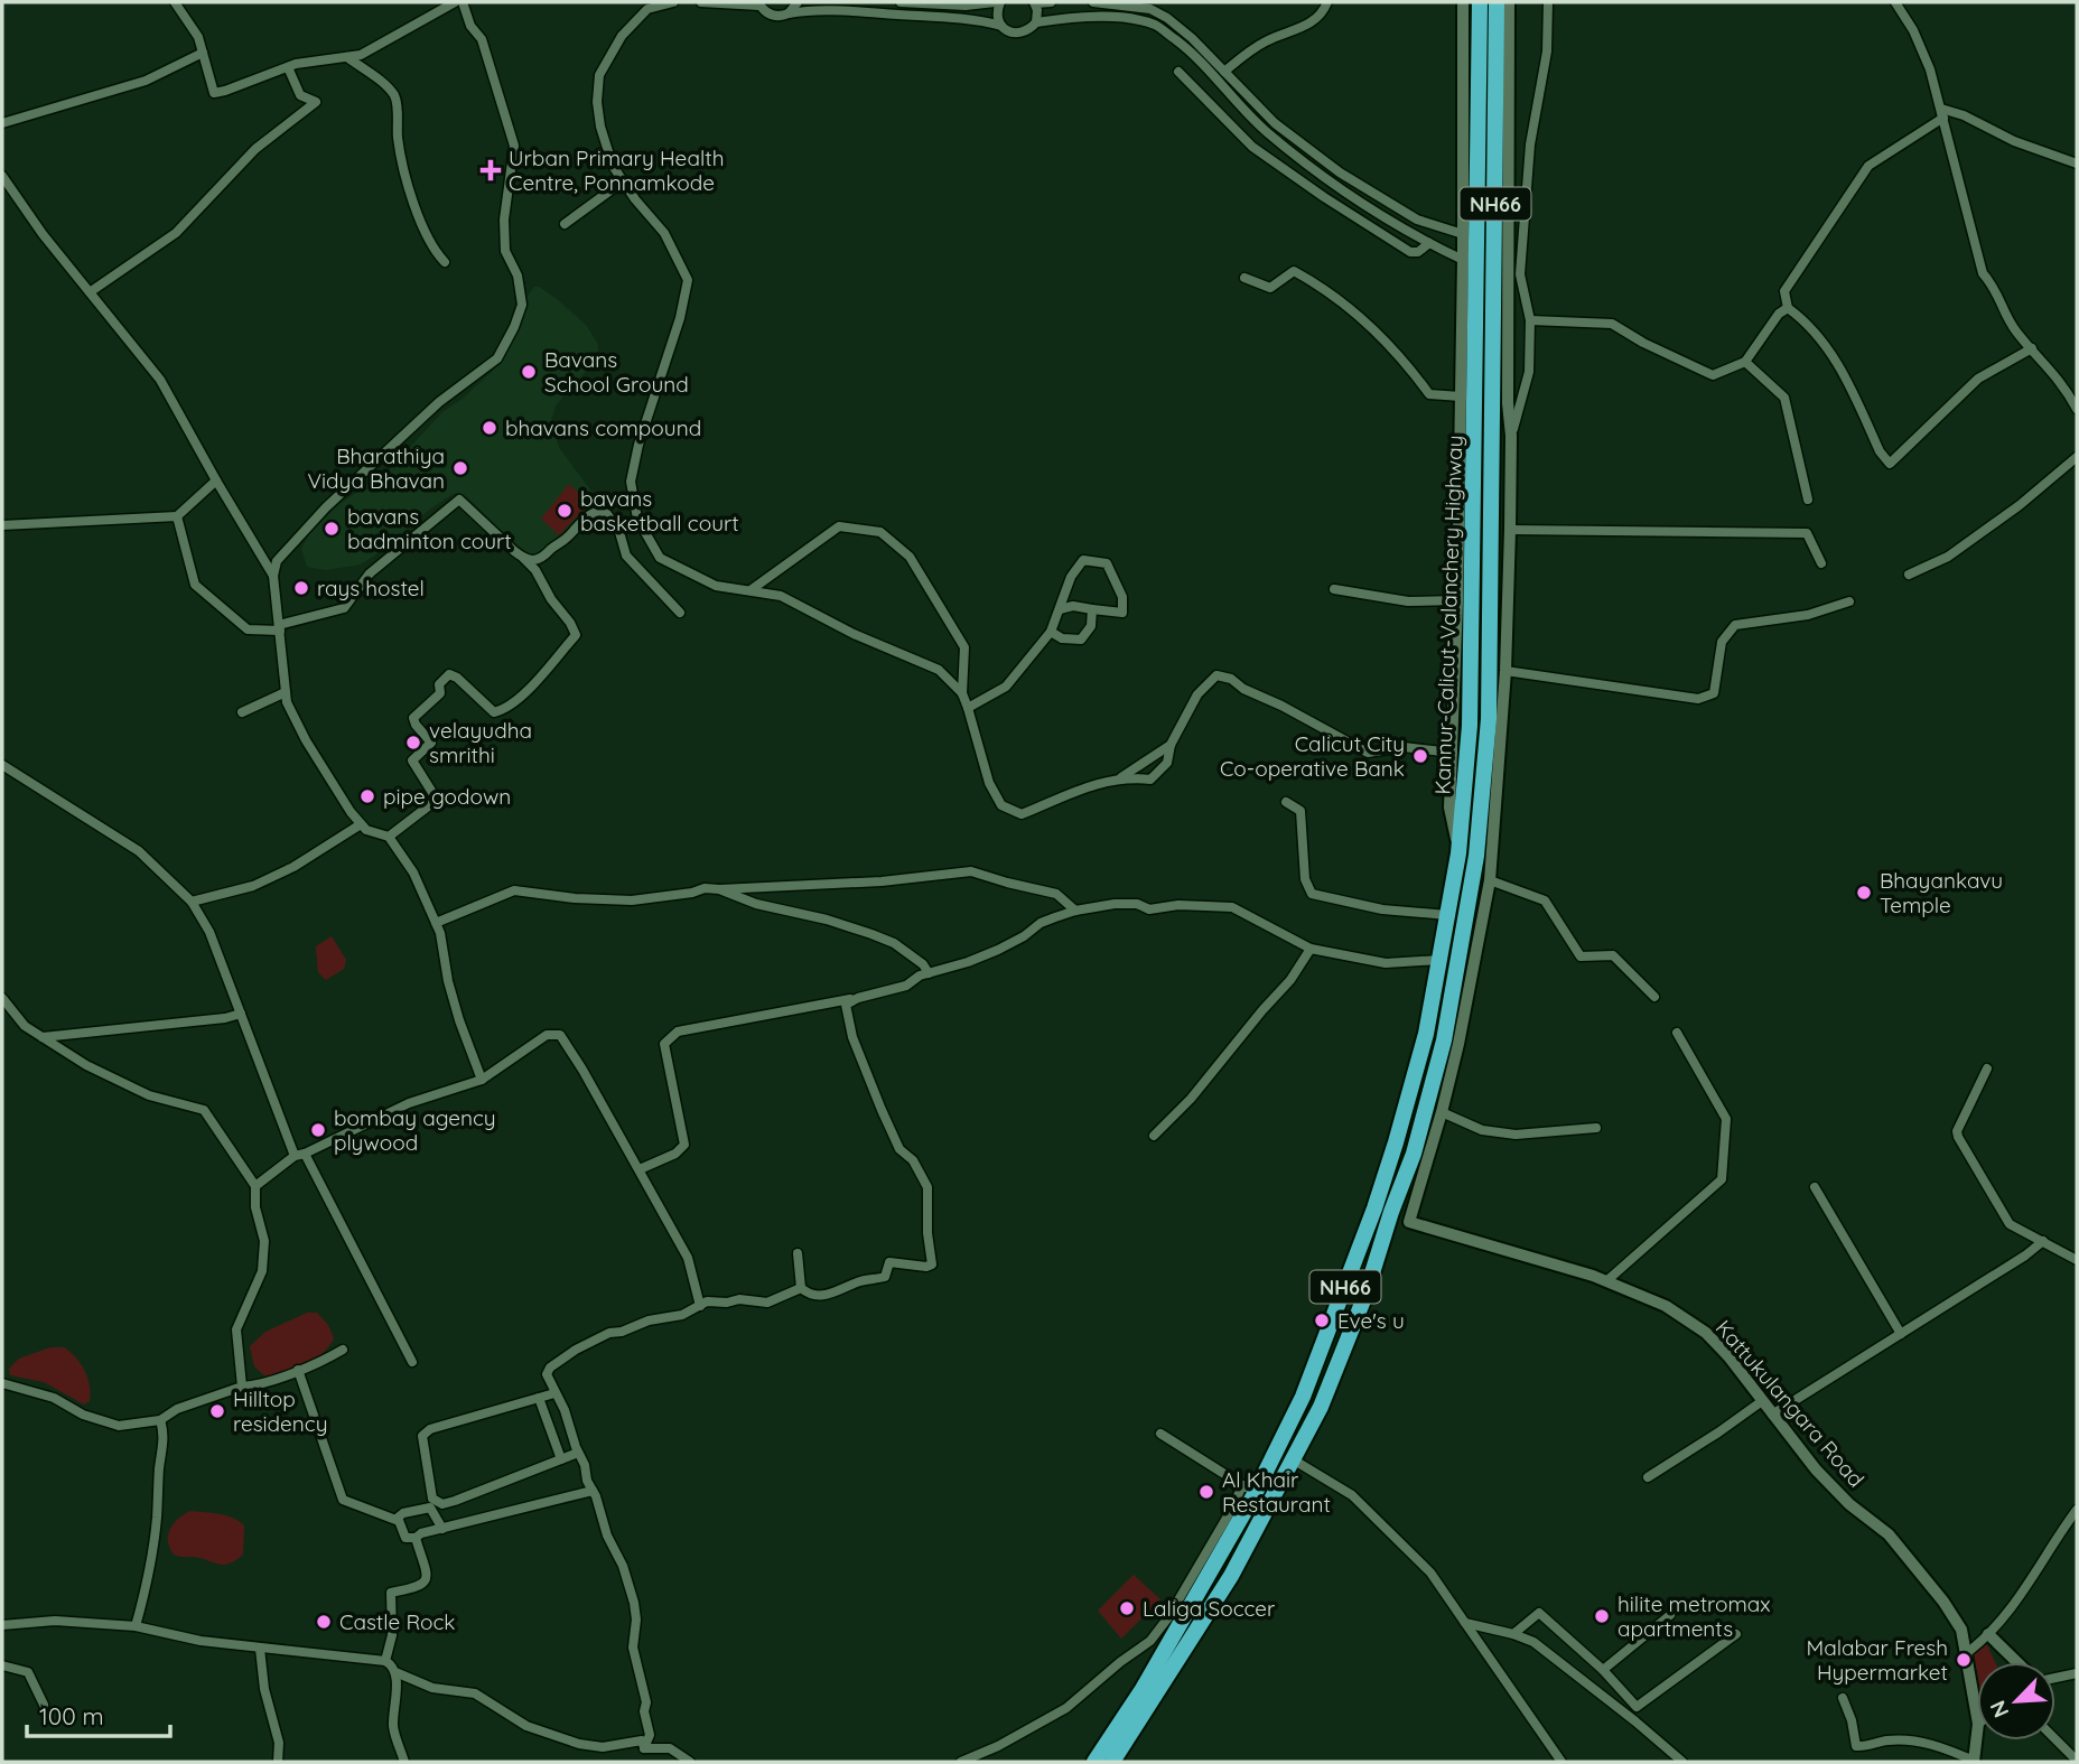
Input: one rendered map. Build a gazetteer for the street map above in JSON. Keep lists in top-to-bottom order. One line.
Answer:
{"streets":{"highway":["NH66","Kannur-Calicut-Valanchery Highway"],"street":["Kattukulangara Road"]},"places":{"health":["Urban Primary Health Centre, Ponnamkode"],"other":["Bavans School Ground","bhavans compound","Bharathiya Vidya Bhavan","bavans basketball court","bavans badminton court","rays hostel","velayudha smrithi","Calicut City Co-operative Bank","pipe godown","Bhayankavu Temple","bombay agency plywood","Eve's u","Hilltop residency","Al Khair Restaurant","Laliga Soccer","hilite metromax apartments","Castle Rock","Malabar Fresh Hypermarket"]},"scale_bar":"100 m","north":"bottom left"}
